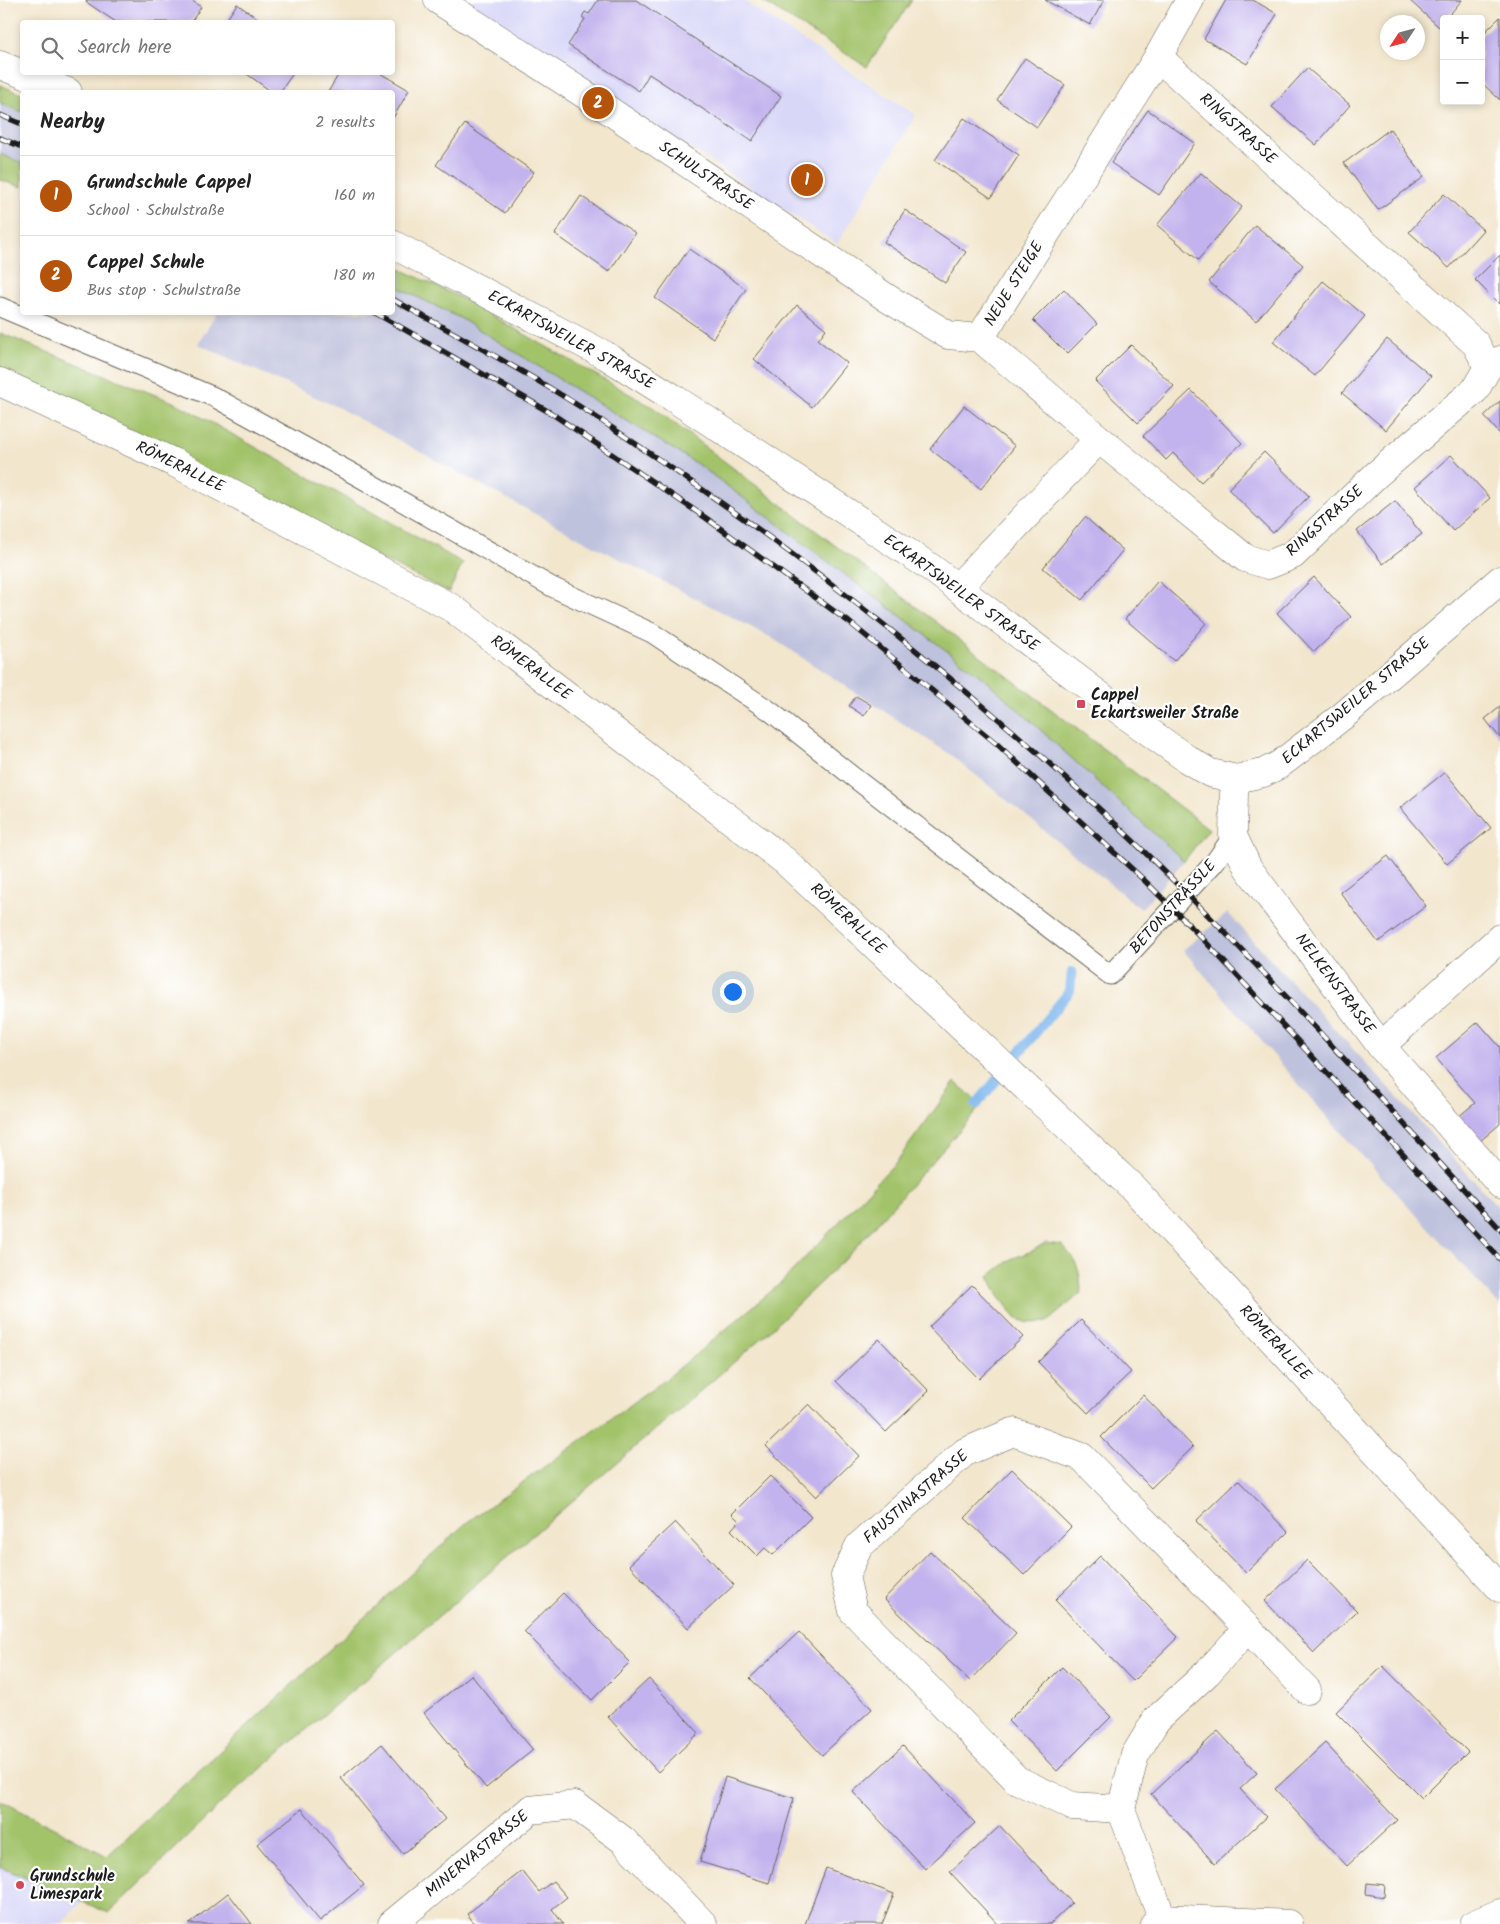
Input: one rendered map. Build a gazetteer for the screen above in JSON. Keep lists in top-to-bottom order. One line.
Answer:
{"streets":{"street":["RINGSTRASSE","SCHULSTRASSE","NEUE STEIGE","ECKARTSWEILER STRASSE","RÖMERALLEE","NELKENSTRASSE","FAUSTINASTRASSE","MINERVASTRASSE"],"lane":["BETONSTRÄSSLE"]},"crossings":[["RINGSTRASSE","NEUE STEIGE"],["SCHULSTRASSE","NEUE STEIGE"],["ECKARTSWEILER STRASSE","NELKENSTRASSE"],["BETONSTRÄSSLE","NELKENSTRASSE"]],"places":{"transit":["Cappel Eckartsweiler Straße"],"other":["Grundschule Limespark"]},"north":"bottom left","page":{"map_buttons":["+","−"],"search":"Search here","pins":["2","1"],"heading":["Nearby","2 results"],"list":[{"mark":"1","name":"Grundschule Cappel","note":"School · Schulstraße","value":"160 m"},{"mark":"2","name":"Cappel Schule","note":"Bus stop · Schulstraße","value":"180 m"}]}}
